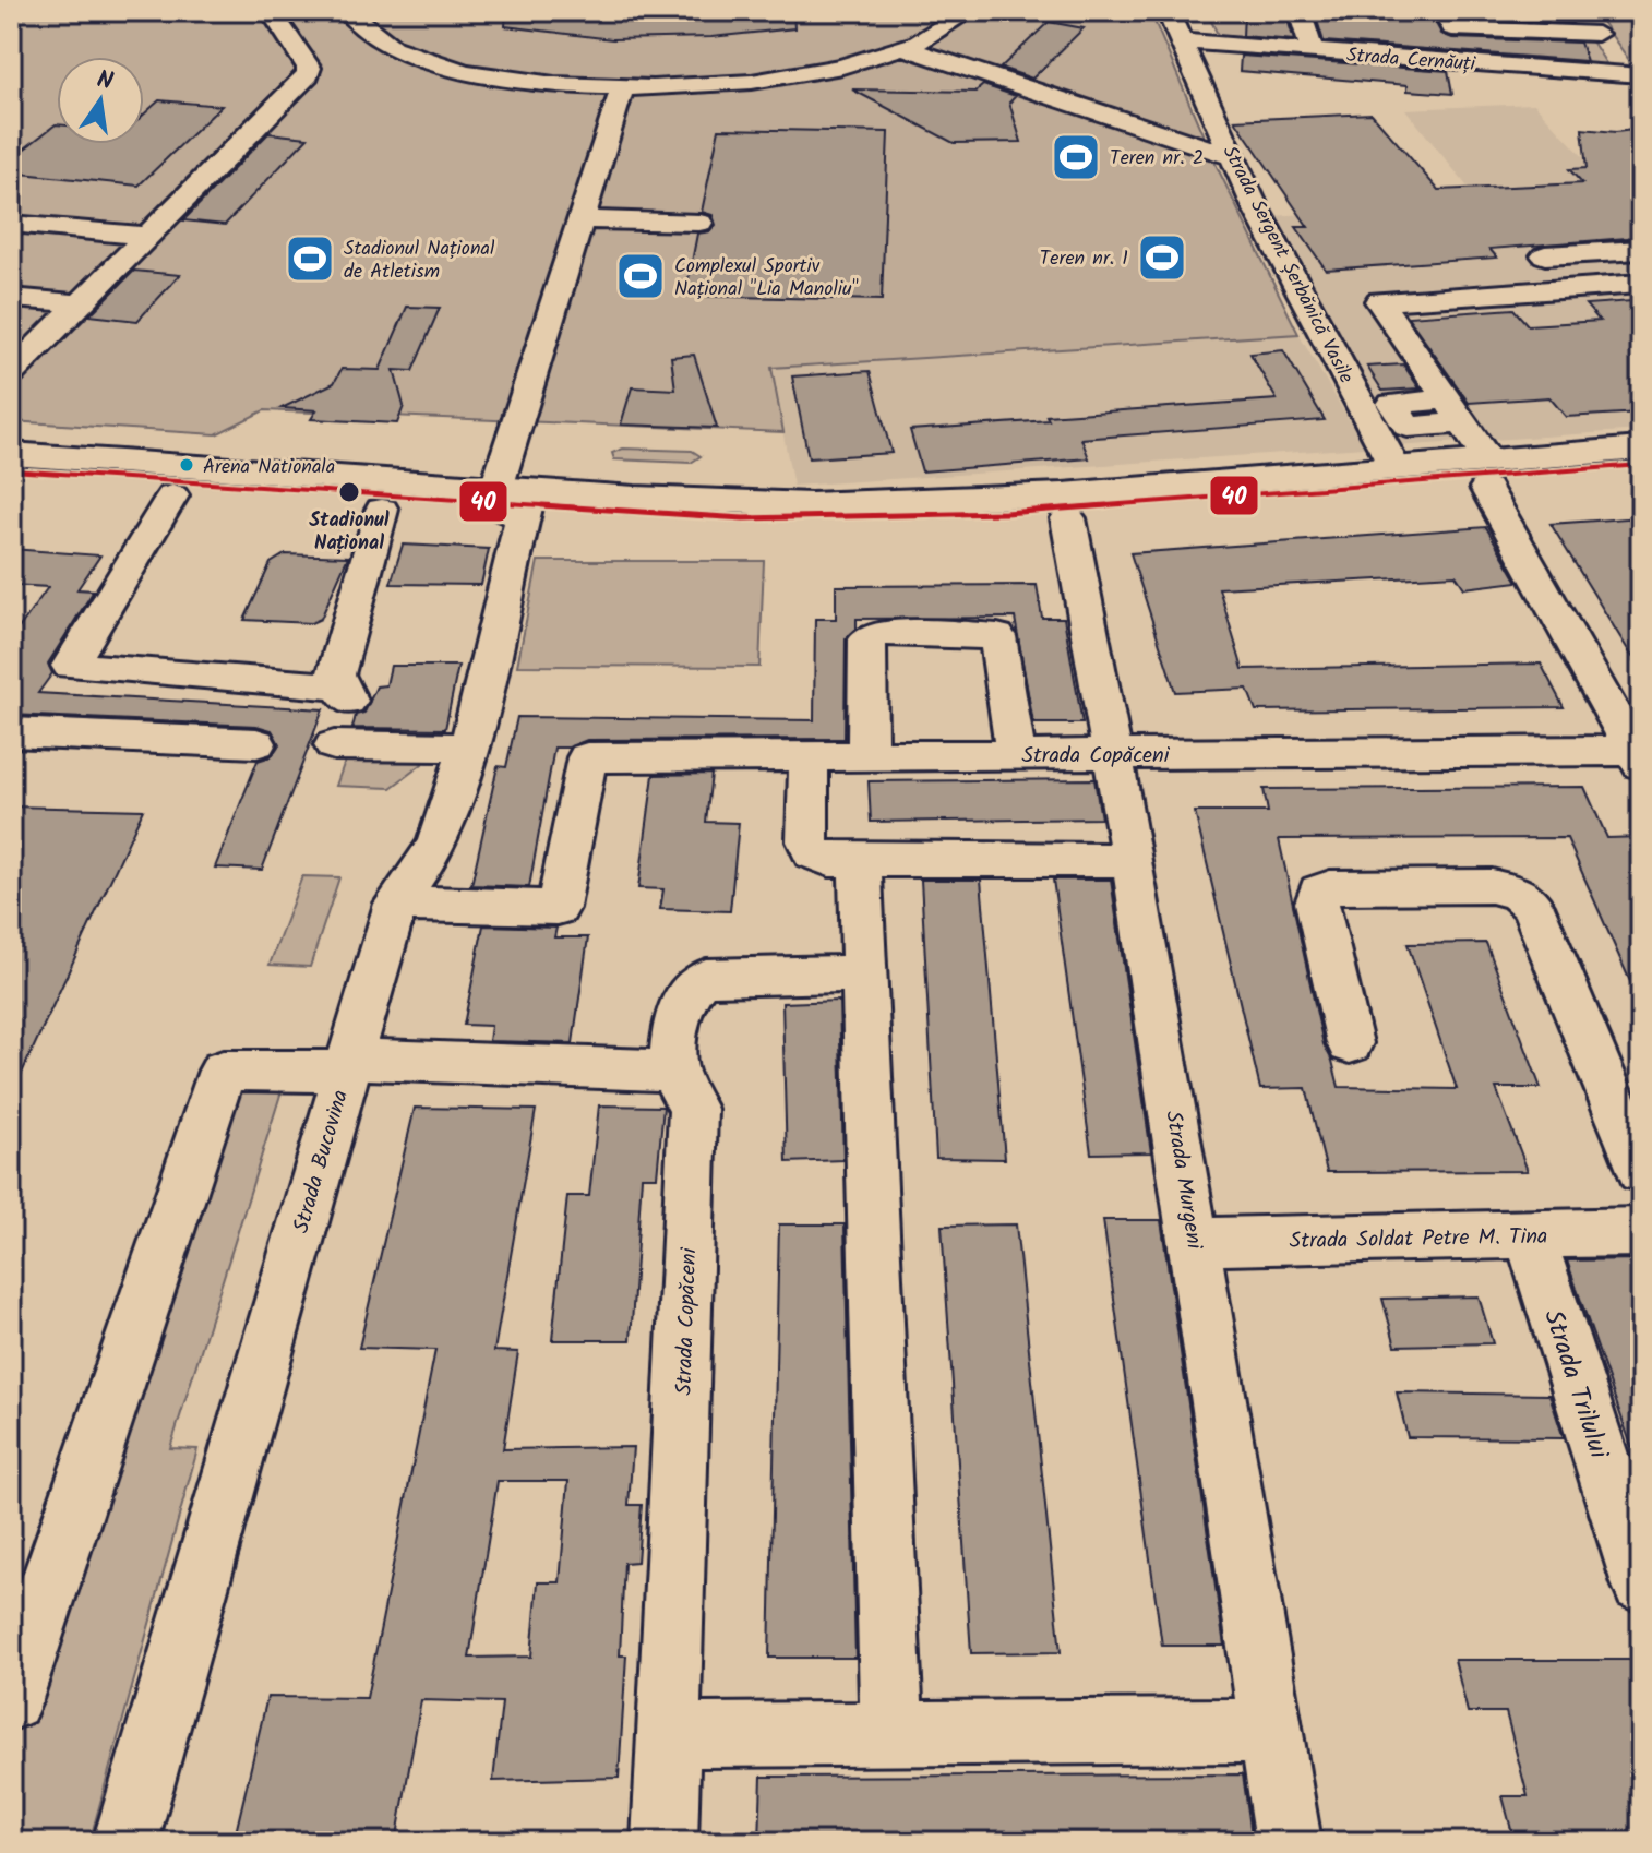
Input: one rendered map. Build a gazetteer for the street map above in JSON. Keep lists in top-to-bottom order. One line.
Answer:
{"streets":{"street":["Strada Cernăuți","Strada Sergent Șerbănică Vasile","Strada Copăceni","Strada Bucovina","Strada Murgeni","Strada Soldat Petre M. Tina","Strada Trilului"]},"crossings":[["Strada Cernăuți","Strada Sergent Șerbănică Vasile"],["Strada Copăceni","Strada Bucovina"],["Strada Copăceni","Strada Murgeni"],["Strada Murgeni","Strada Soldat Petre M. Tina"],["Strada Soldat Petre M. Tina","Strada Trilului"]],"places":{"sports":["Teren nr. 2","Teren nr. 1","Stadionul Național de Atletism","Complexul Sportiv Național \"Lia Manoliu\""],"other":["Arena Nationala","Stadionul Național"]},"lines":["transit line 40"],"north":"top"}
